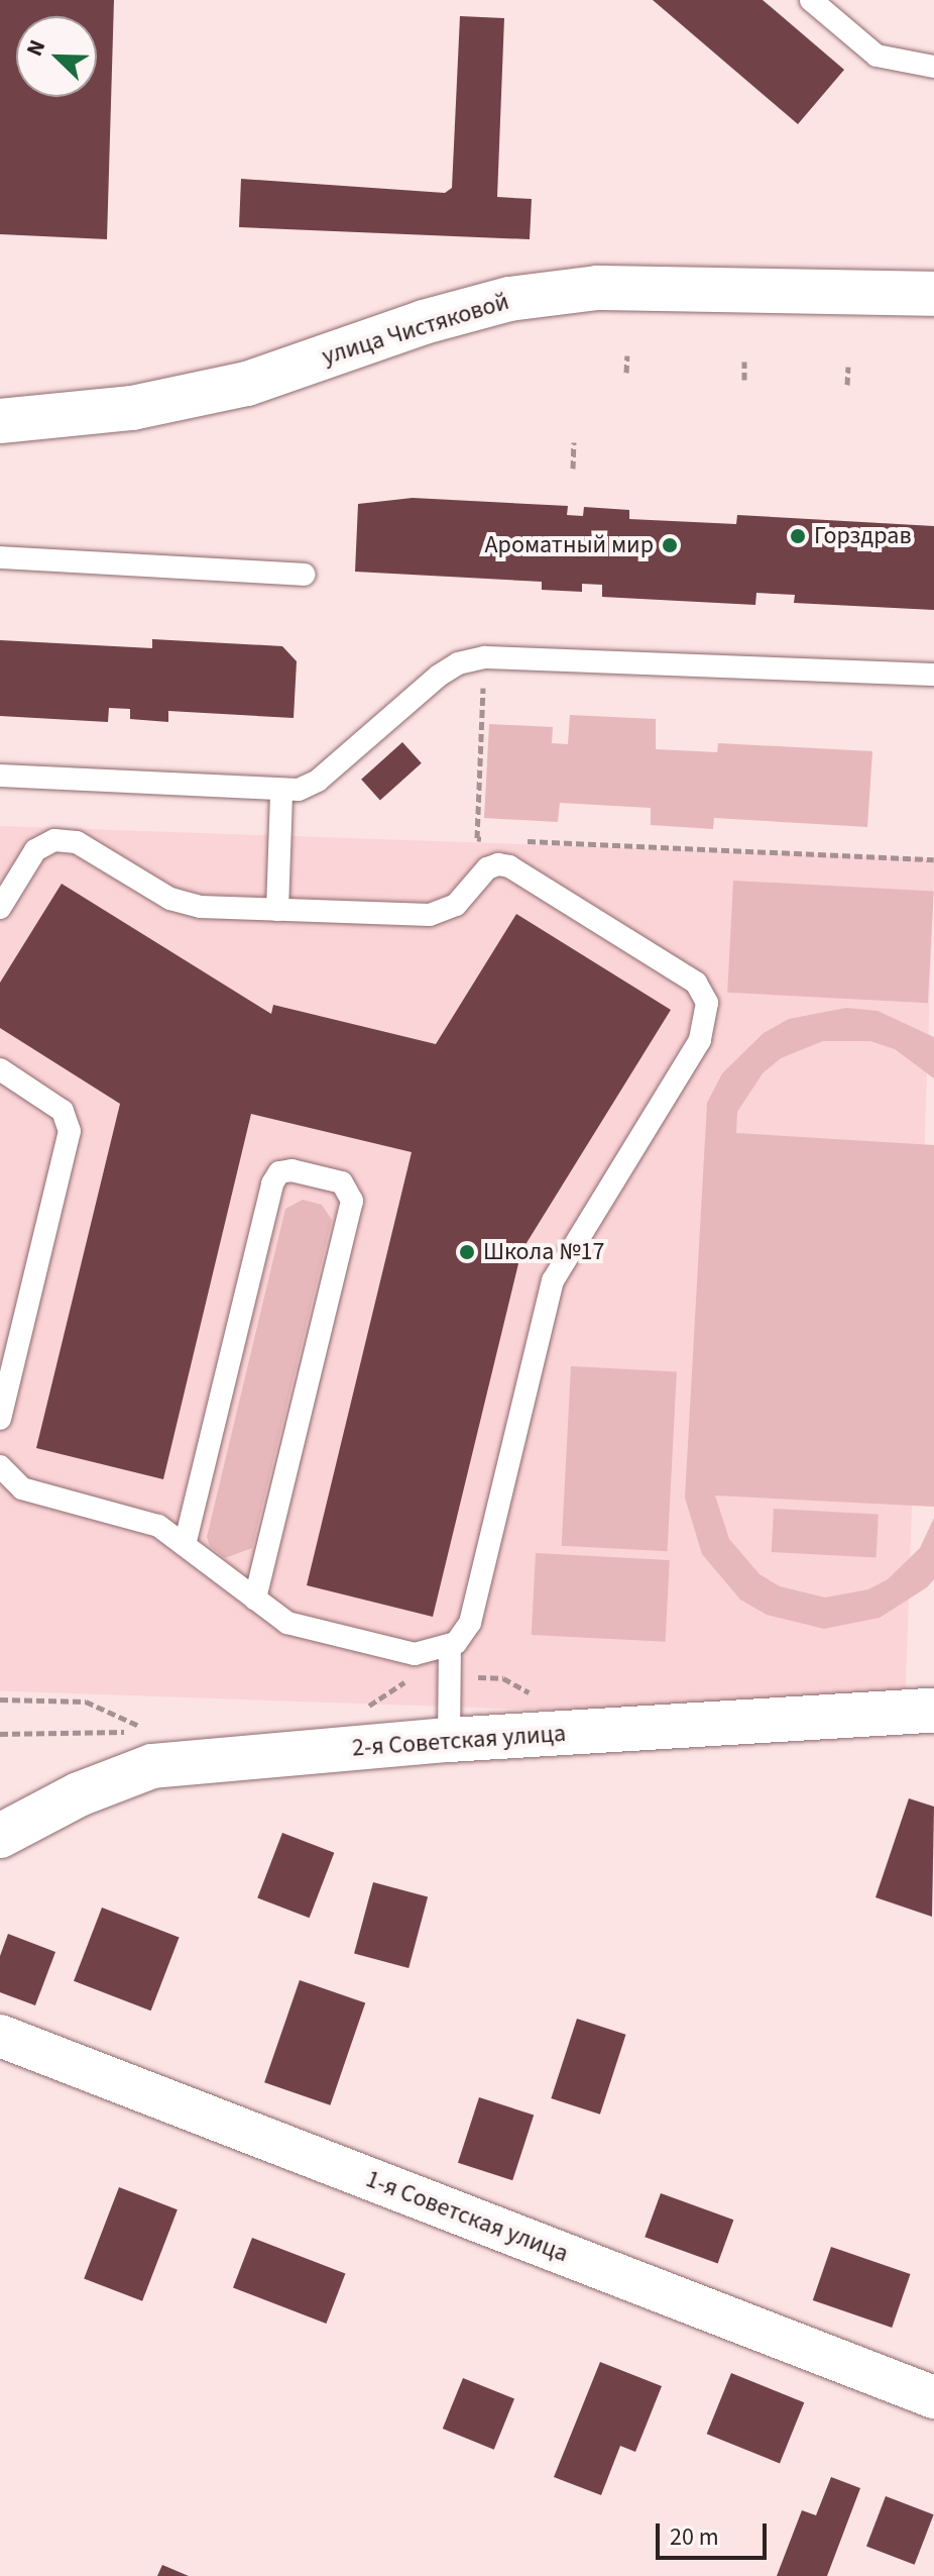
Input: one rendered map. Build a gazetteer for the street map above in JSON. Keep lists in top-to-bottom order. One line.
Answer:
{"streets":{"street":["улица Чистяковой","2-я Советская улица","1-я Советская улица"]},"places":["Горздрав","Ароматный мир","Школа №17"],"scale_bar":"20 m","north":"top left"}
